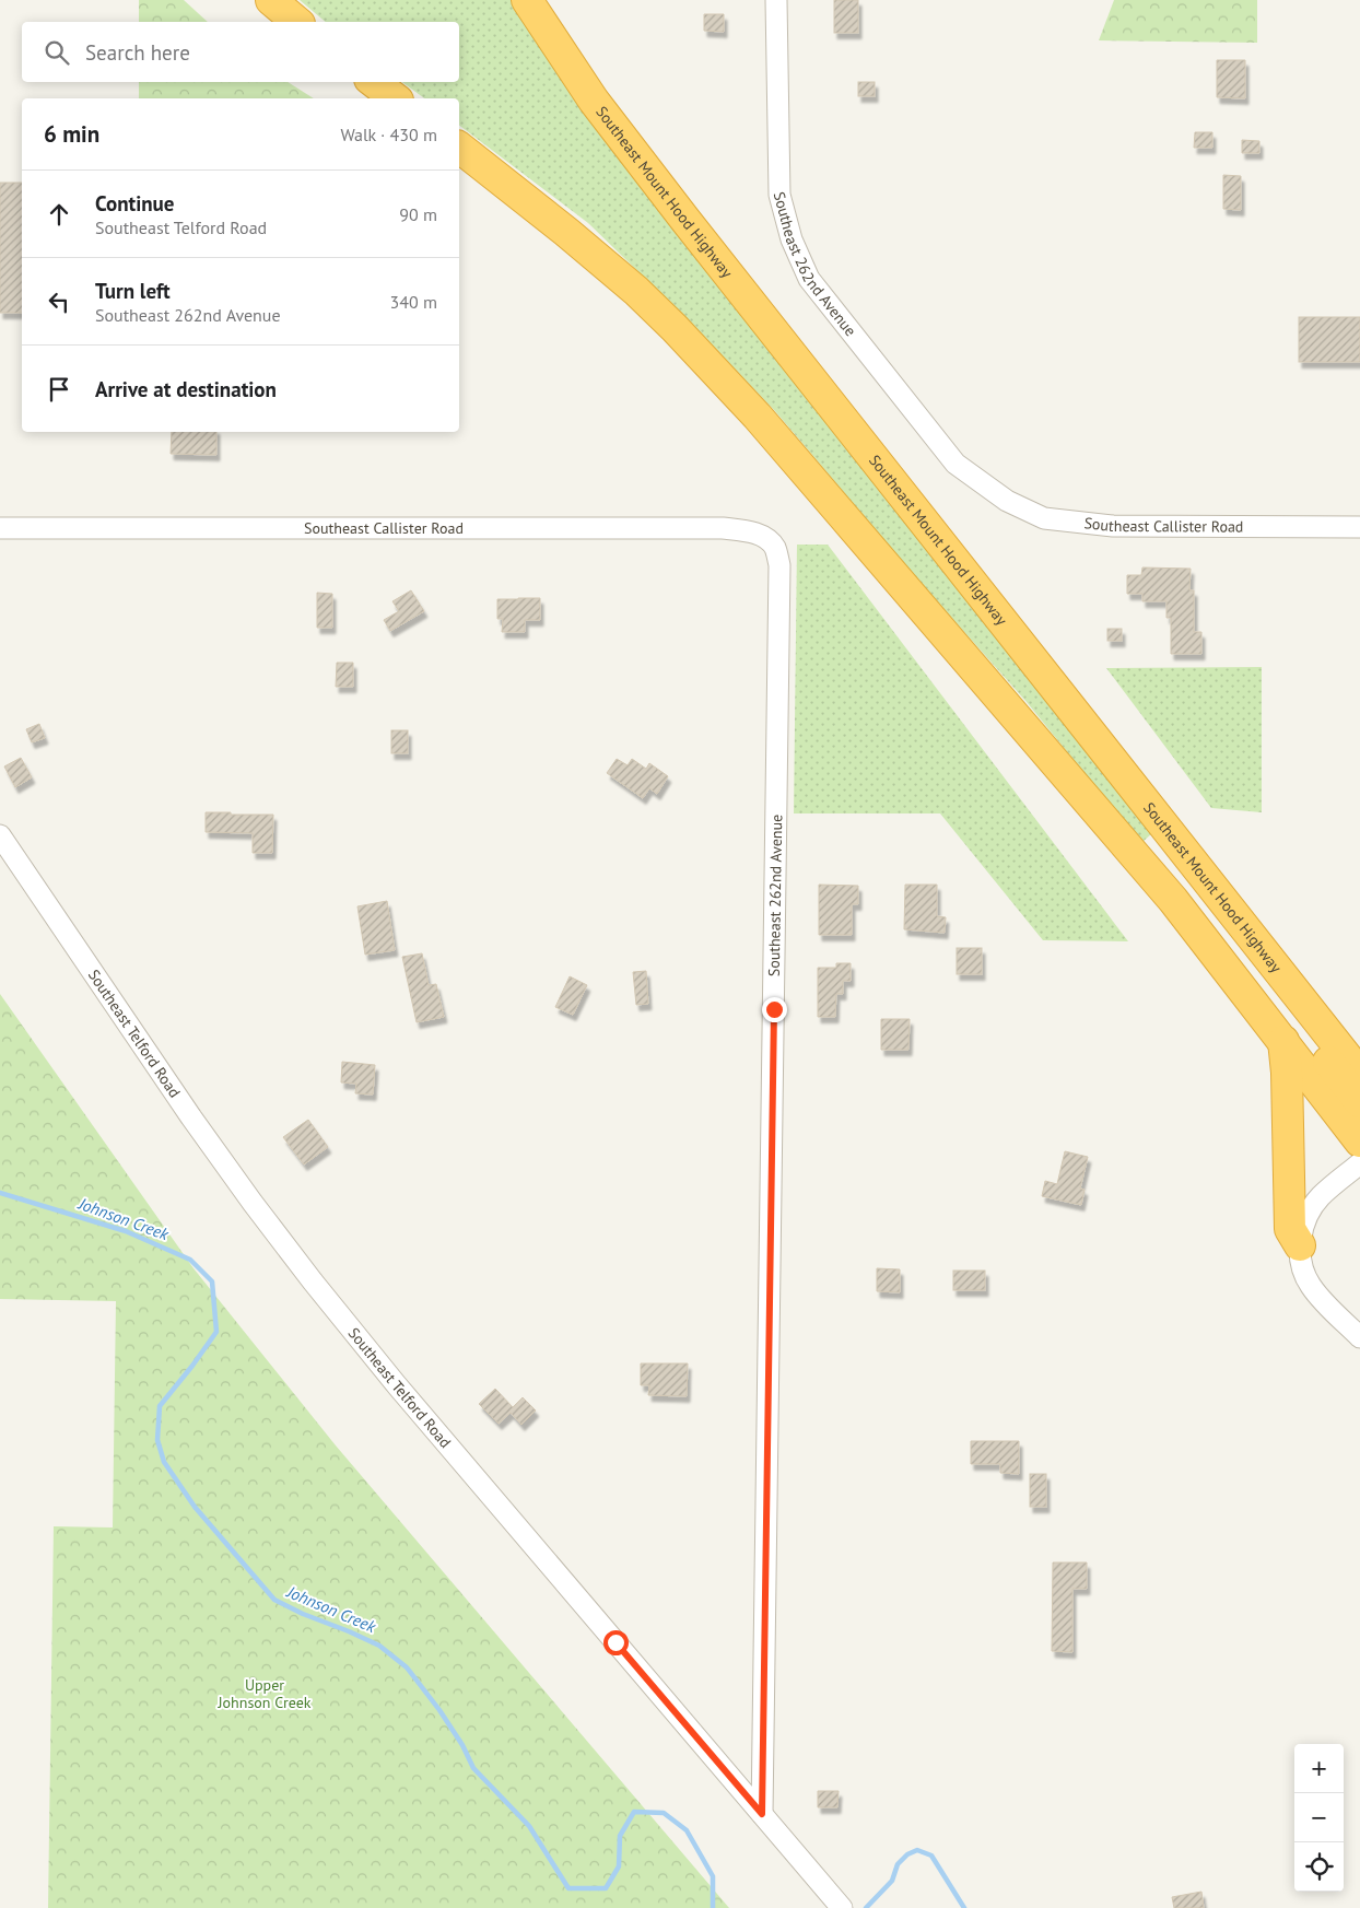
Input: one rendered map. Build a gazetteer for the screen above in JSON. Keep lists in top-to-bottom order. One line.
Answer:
{"streets":{"highway":["Southeast Mount Hood Highway"],"street":["Southeast 262nd Avenue","Southeast Callister Road","Southeast Telford Road"]},"crossings":[["Southeast 262nd Avenue","Southeast Callister Road"],["Southeast 262nd Avenue","Southeast Telford Road"]],"water":["Johnson Creek"],"parks":["Upper Johnson Creek"],"page":{"search":"Search here","heading":["6 min","Walk · 430 m"],"list":[["Continue","Southeast Telford Road","90 m"],["Turn left","Southeast 262nd Avenue","340 m"],"Arrive at destination"],"map_buttons":["+","−"]}}
